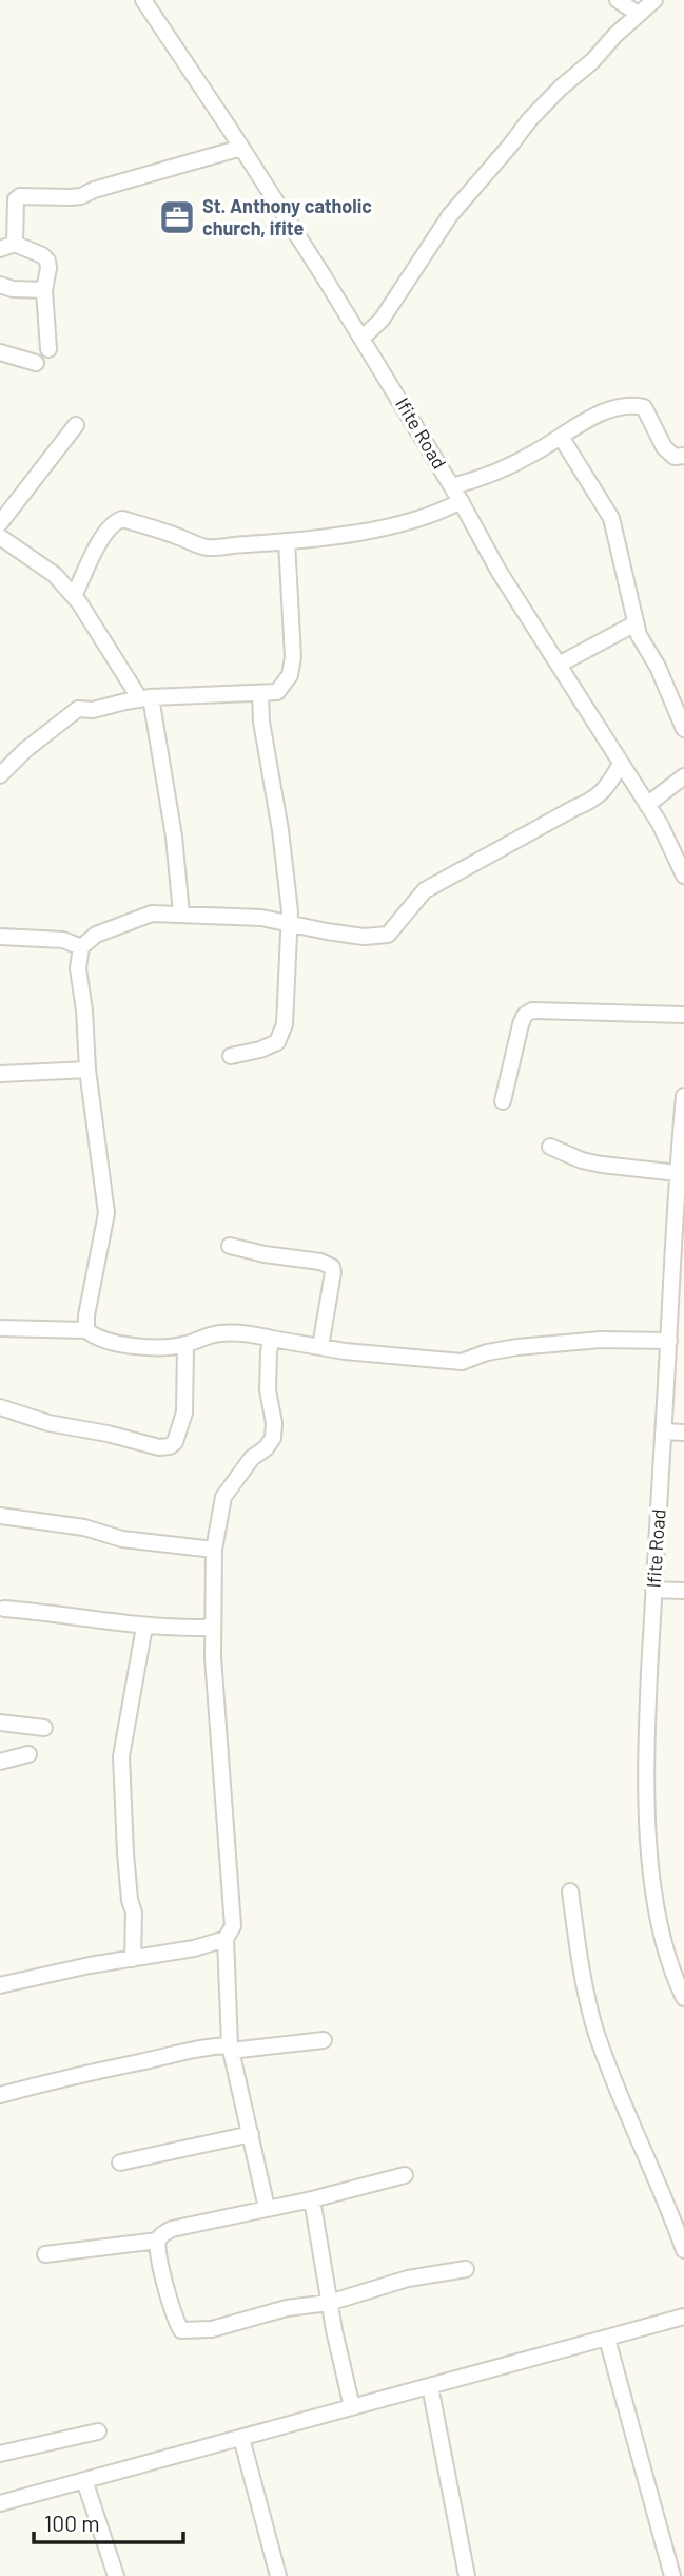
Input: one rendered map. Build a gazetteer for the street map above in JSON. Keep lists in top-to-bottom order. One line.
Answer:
{"streets":{"street":["Ifite Road"]},"places":{"office":["St. Anthony catholic church, ifite"]},"scale_bar":"100 m"}
